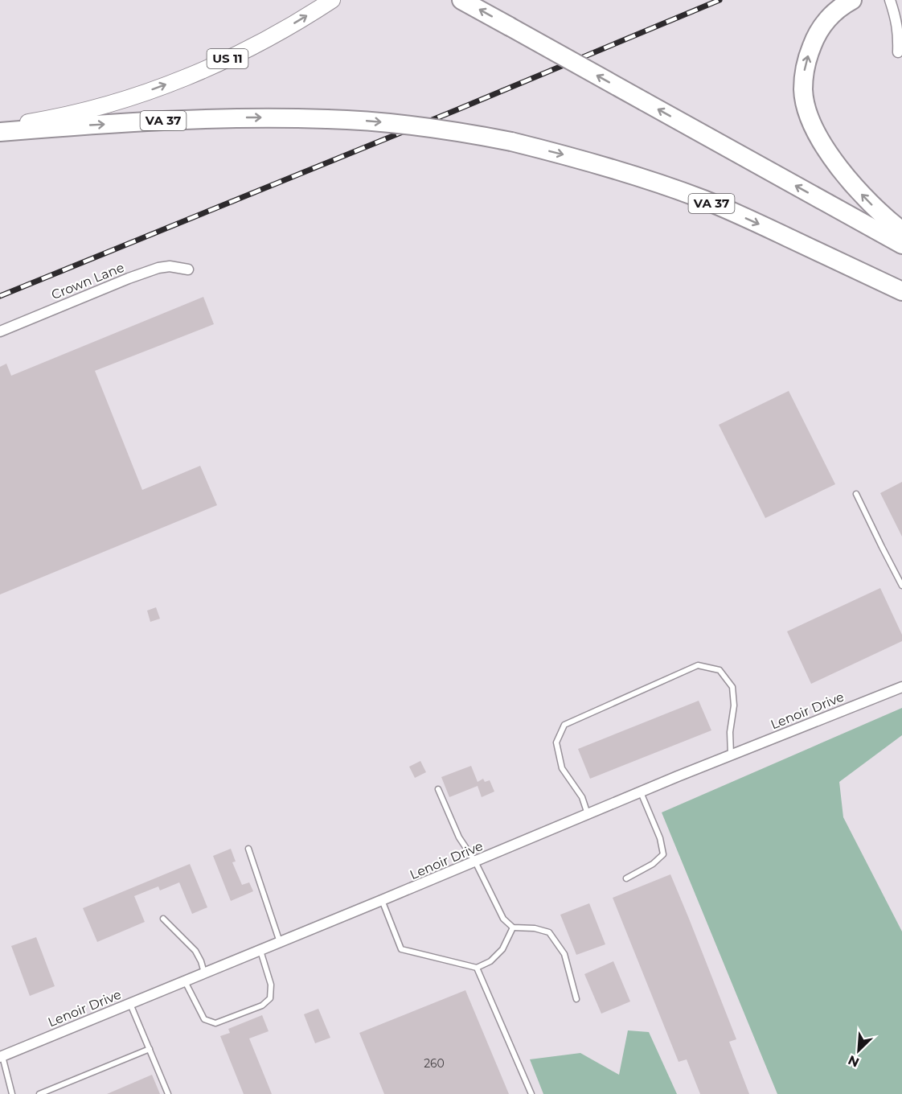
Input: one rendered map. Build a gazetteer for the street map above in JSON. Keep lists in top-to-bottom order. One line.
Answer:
{"streets":{"highway":["VA 37"],"main road":["US 11"],"street":["Crown Lane","Lenoir Drive"]},"house_numbers":["260"],"north":"bottom left"}
